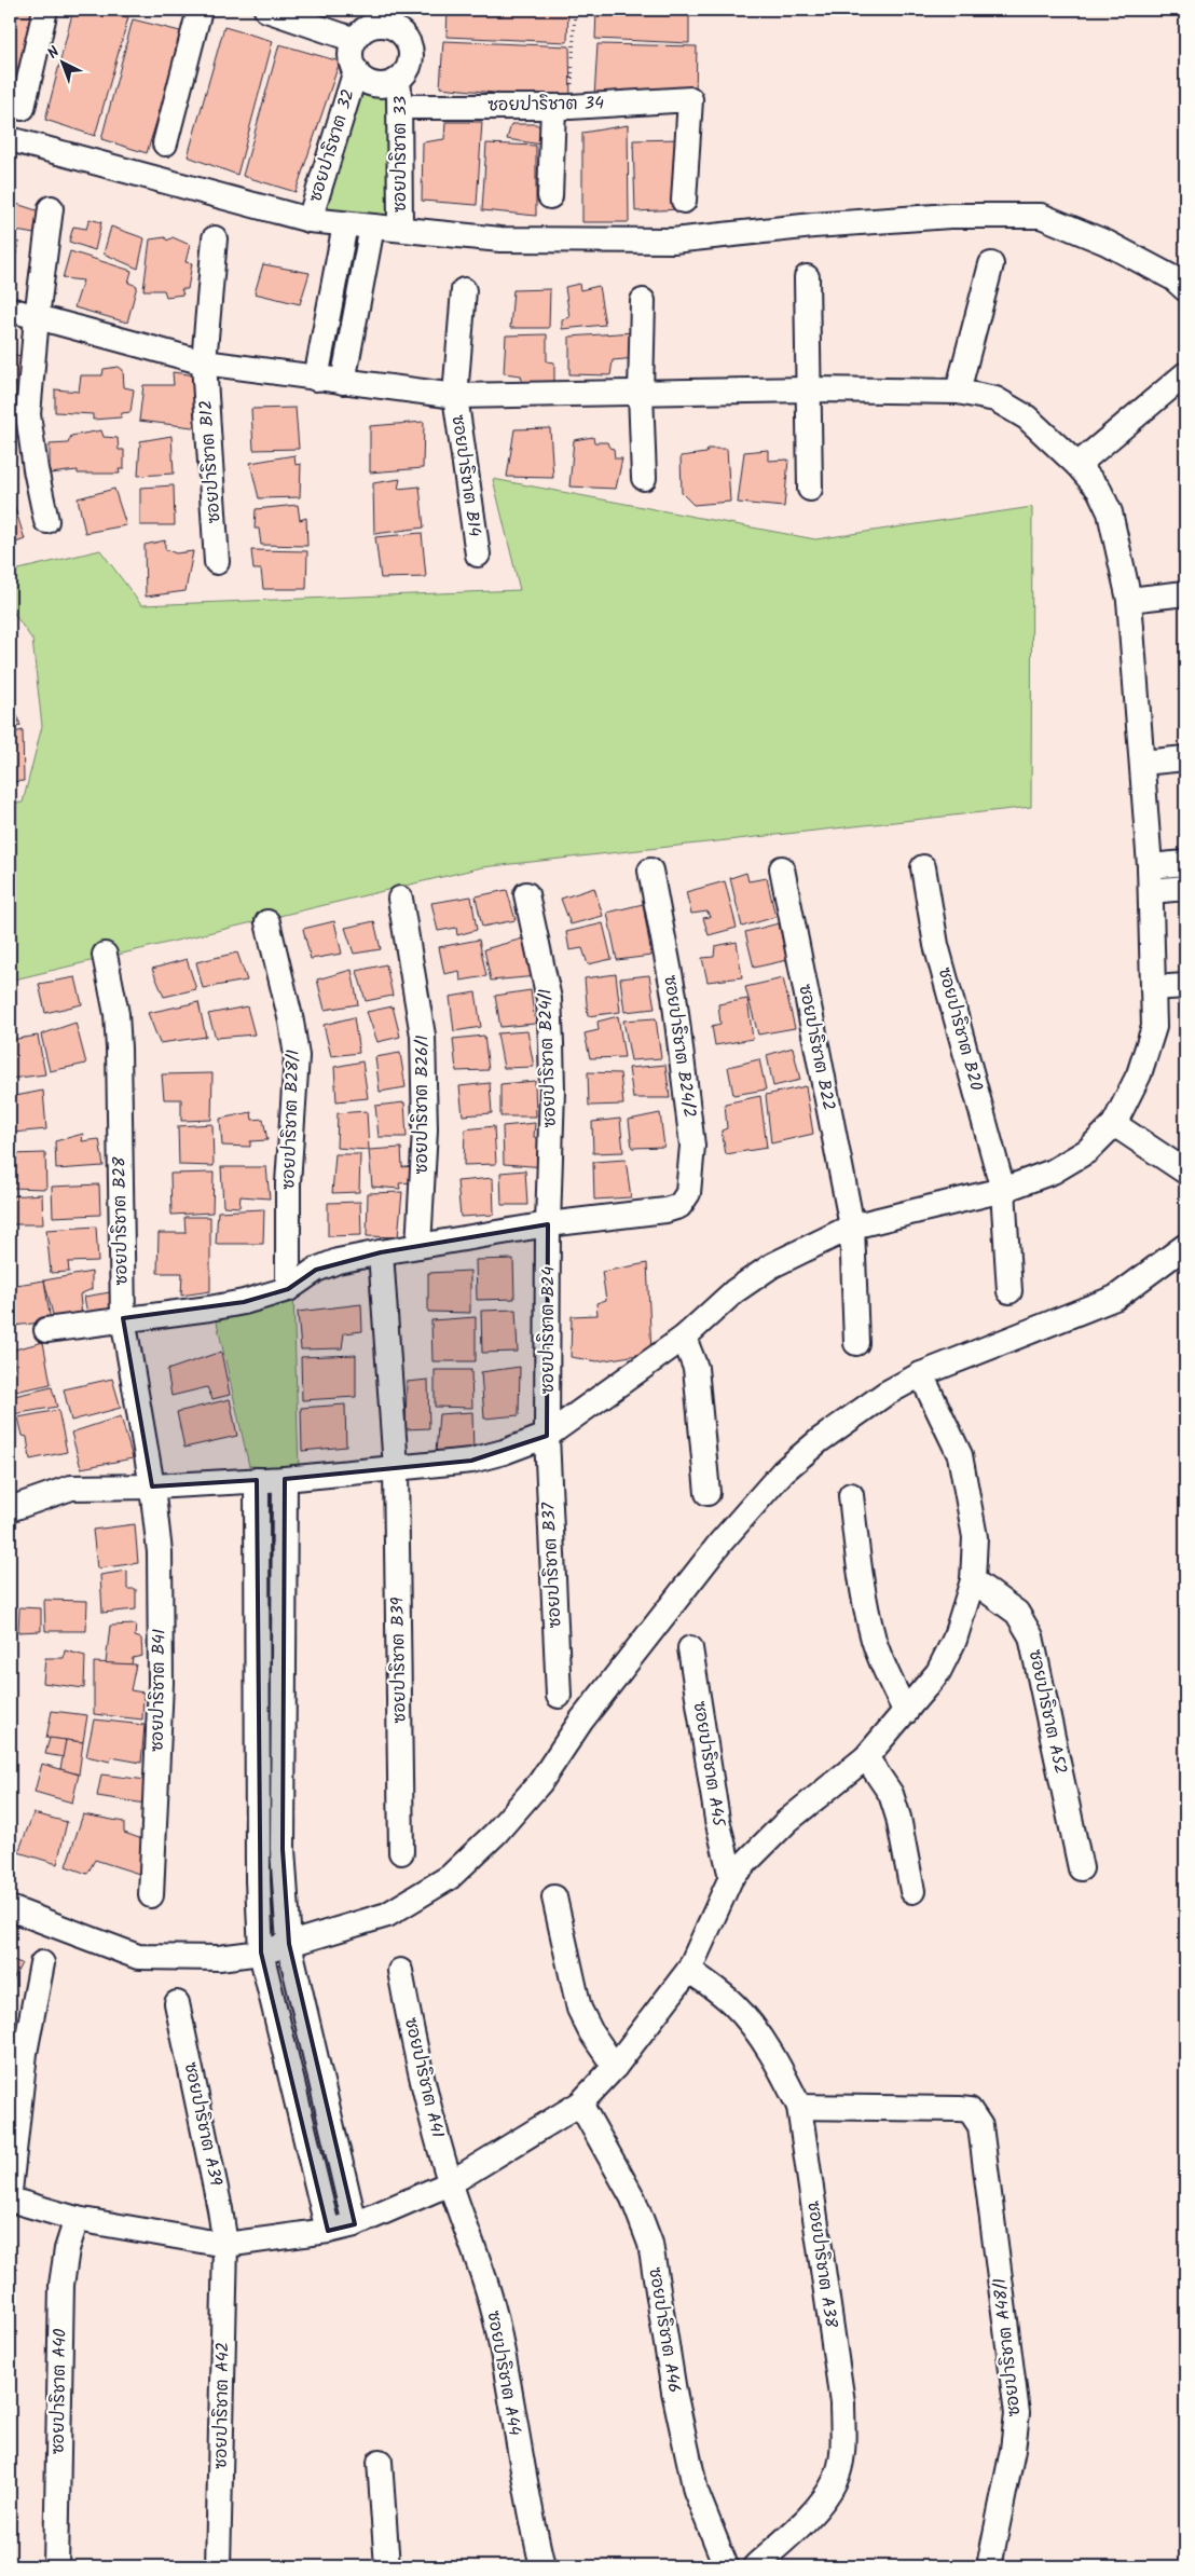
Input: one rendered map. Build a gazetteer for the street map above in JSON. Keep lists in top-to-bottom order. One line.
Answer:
{"streets":{"street":["ซอยปาริชาต 34","ซอยปาริชาต 32","ซอยปาริชาต 33","ซอยปาริชาต B12","ซอยปาริชาต B14","ซอยปาริชาต B20","ซอยปาริชาต B24/2","ซอยปาริชาต B22","ซอยปาริชาต B24/1","ซอยปาริชาต B26/1","ซอยปาริชาต B28/1","ซอยปาริชาต B28","ซอยปาริชาต B24","ซอยปาริชาต B37","ซอยปาริชาต B39","ซอยปาริชาต B41","ซอยปาริชาต A52","ซอยปาริชาต A45","ซอยปาริชาต A41","ซอยปาริชาต A39","ซอยปาริชาต A38","ซอยปาริชาต A46","ซอยปาริชาต A48/1","ซอยปาริชาต A44","ซอยปาริชาต A40","ซอยปาริชาต A42"]},"crossings":[["ซอยปาริชาต 34","ซอยปาริชาต 33"],["ซอยปาริชาต 32","ซอยปาริชาต 33"],["ซอยปาริชาต B24/2","ซอยปาริชาต B24/1"],["ซอยปาริชาต B24/2","ซอยปาริชาต B24"],["ซอยปาริชาต B24/1","ซอยปาริชาต B24"],["ซอยปาริชาต B28","ซอยปาริชาต B41"],["ซอยปาริชาต B24","ซอยปาริชาต B37"],["ซอยปาริชาต A41","ซอยปาริชาต A44"],["ซอยปาริชาต A39","ซอยปาริชาต A42"],["ซอยปาริชาต A38","ซอยปาริชาต A48/1"]],"north":"top left"}
